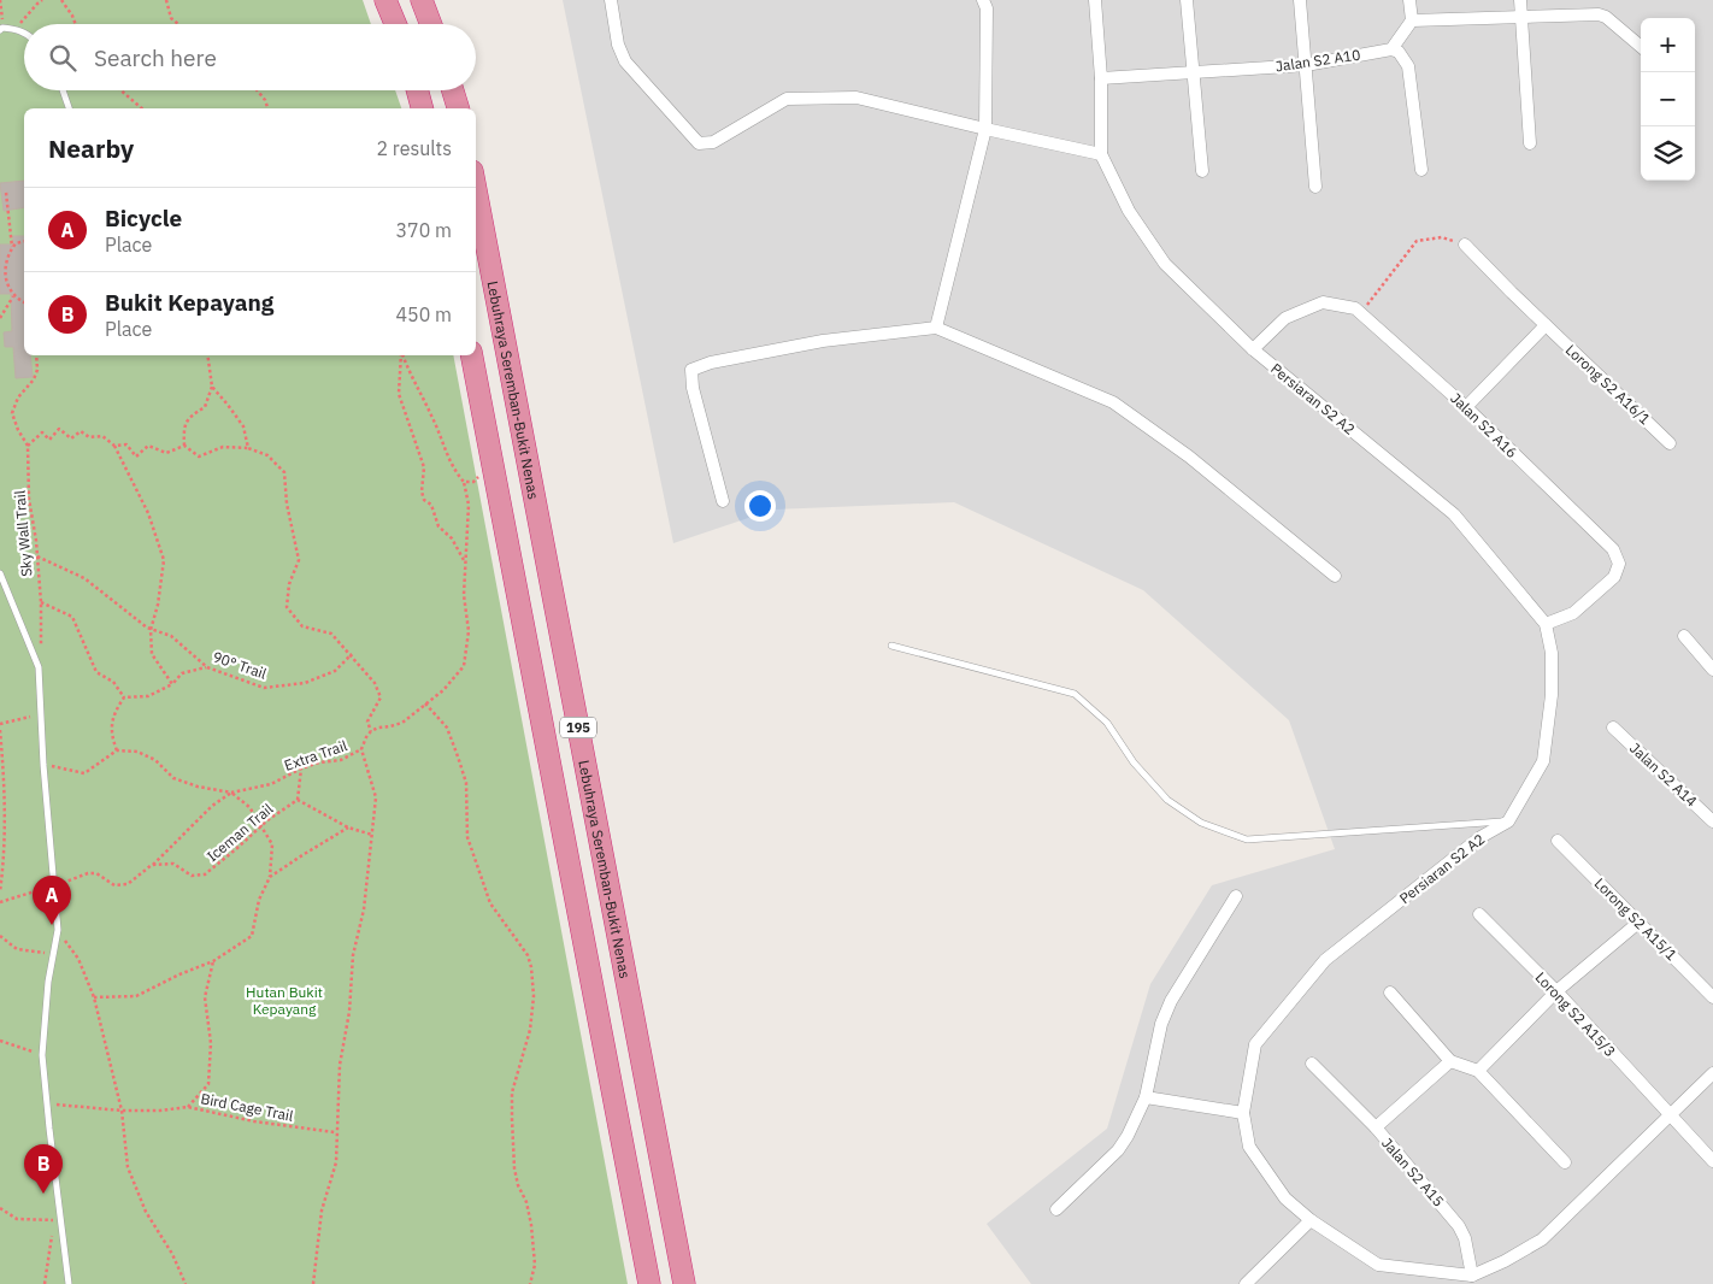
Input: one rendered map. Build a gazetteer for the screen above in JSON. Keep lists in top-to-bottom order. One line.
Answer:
{"streets":{"highway":["Lebuhraya Seremban-Bukit Nenas","195"],"street":["Jalan S2 A10","Lorong S2 A16/1","Persiaran S2 A2","Jalan S2 A16","Jalan S2 A14","Lorong S2 A15/1","Lorong S2 A15/3","Jalan S2 A15"],"path":["Sky Wall Trail","90° Trail","Extra Trail","Iceman Trail","Bird Cage Trail"]},"crossings":[["Jalan S2 A10","Persiaran S2 A2"],["Persiaran S2 A2","Jalan S2 A16"],["Persiaran S2 A2","Lorong S2 A15/3"],["Persiaran S2 A2","Jalan S2 A15"],["Sky Wall Trail","90° Trail"]],"parks":["Hutan Bukit Kepayang"],"page":{"map_buttons":["+","−"],"search":"Search here","heading":["Nearby","2 results"],"list":[{"mark":"A","name":"Bicycle","note":"Place","value":"370 m"},{"mark":"B","name":"Bukit Kepayang","note":"Place","value":"450 m"}],"pins":["A","B"]}}
